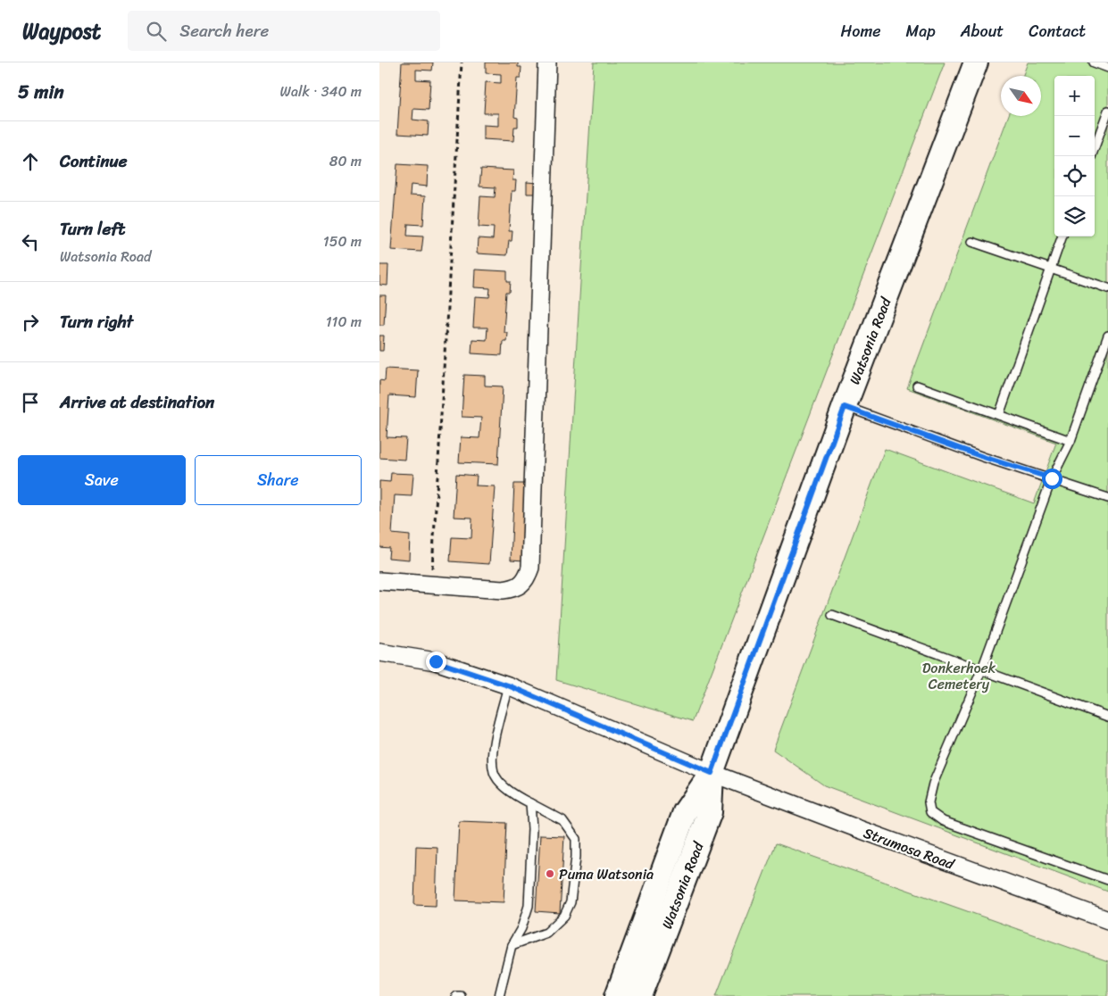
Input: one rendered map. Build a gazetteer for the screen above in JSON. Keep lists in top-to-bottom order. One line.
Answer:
{"streets":{"main road":["Watsonia Road"],"street":["Strumosa Road"]},"crossings":[["Watsonia Road","Strumosa Road"]],"parks":["Donkerhoek Cemetery"],"places":["Puma Watsonia"],"north":"bottom right","page":{"header":"Waypost","search":"Search here","nav":["Home","Map","About","Contact"],"heading":["5 min","Walk · 340 m"],"map_buttons":["+","−"],"list":[["Continue","80 m"],["Turn left","Watsonia Road","150 m"],["Turn right","110 m"],"Arrive at destination"],"buttons":["Save","Share"]}}
